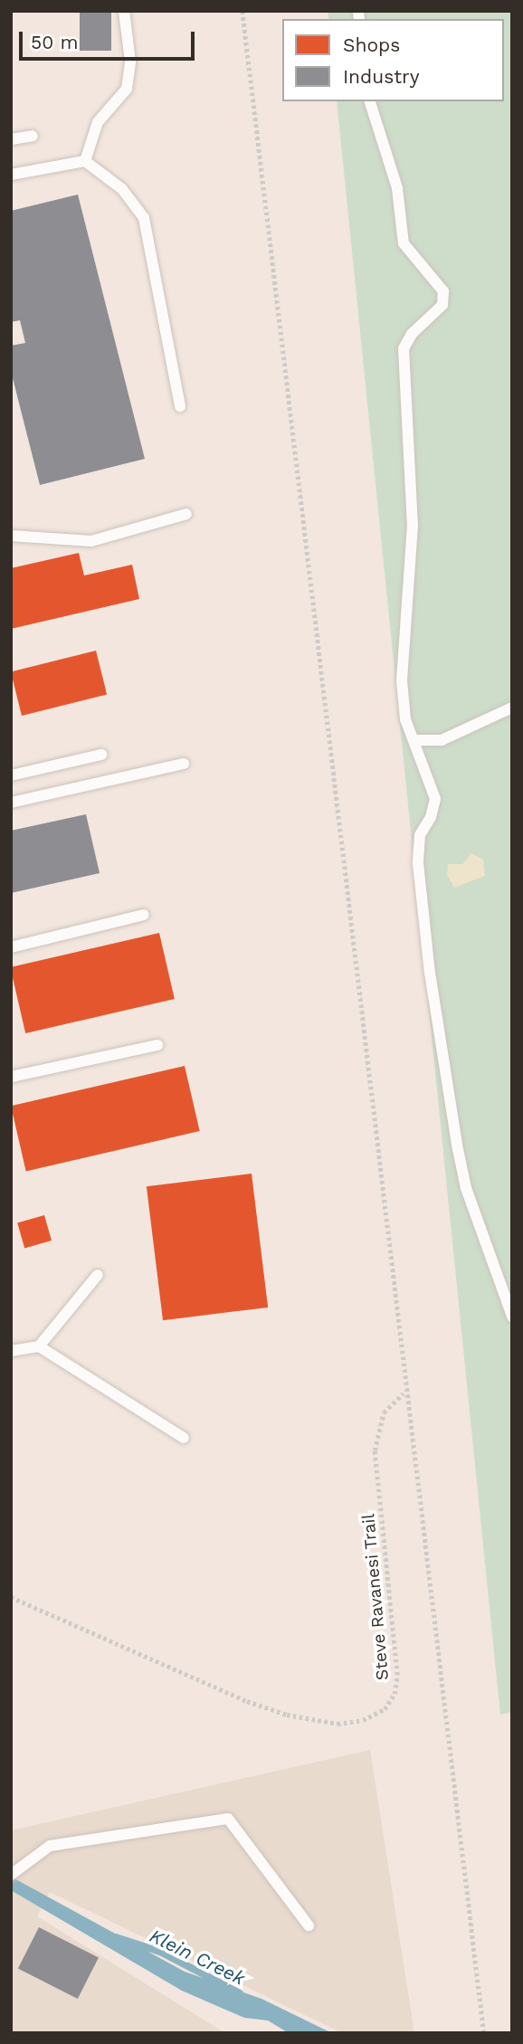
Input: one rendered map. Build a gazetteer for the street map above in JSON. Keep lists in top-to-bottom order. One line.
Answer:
{"streets":{"path":["Steve Ravanesi Trail"]},"water":["Klein Creek"],"legend":["Shops","Industry"],"scale_bar":"50 m"}
